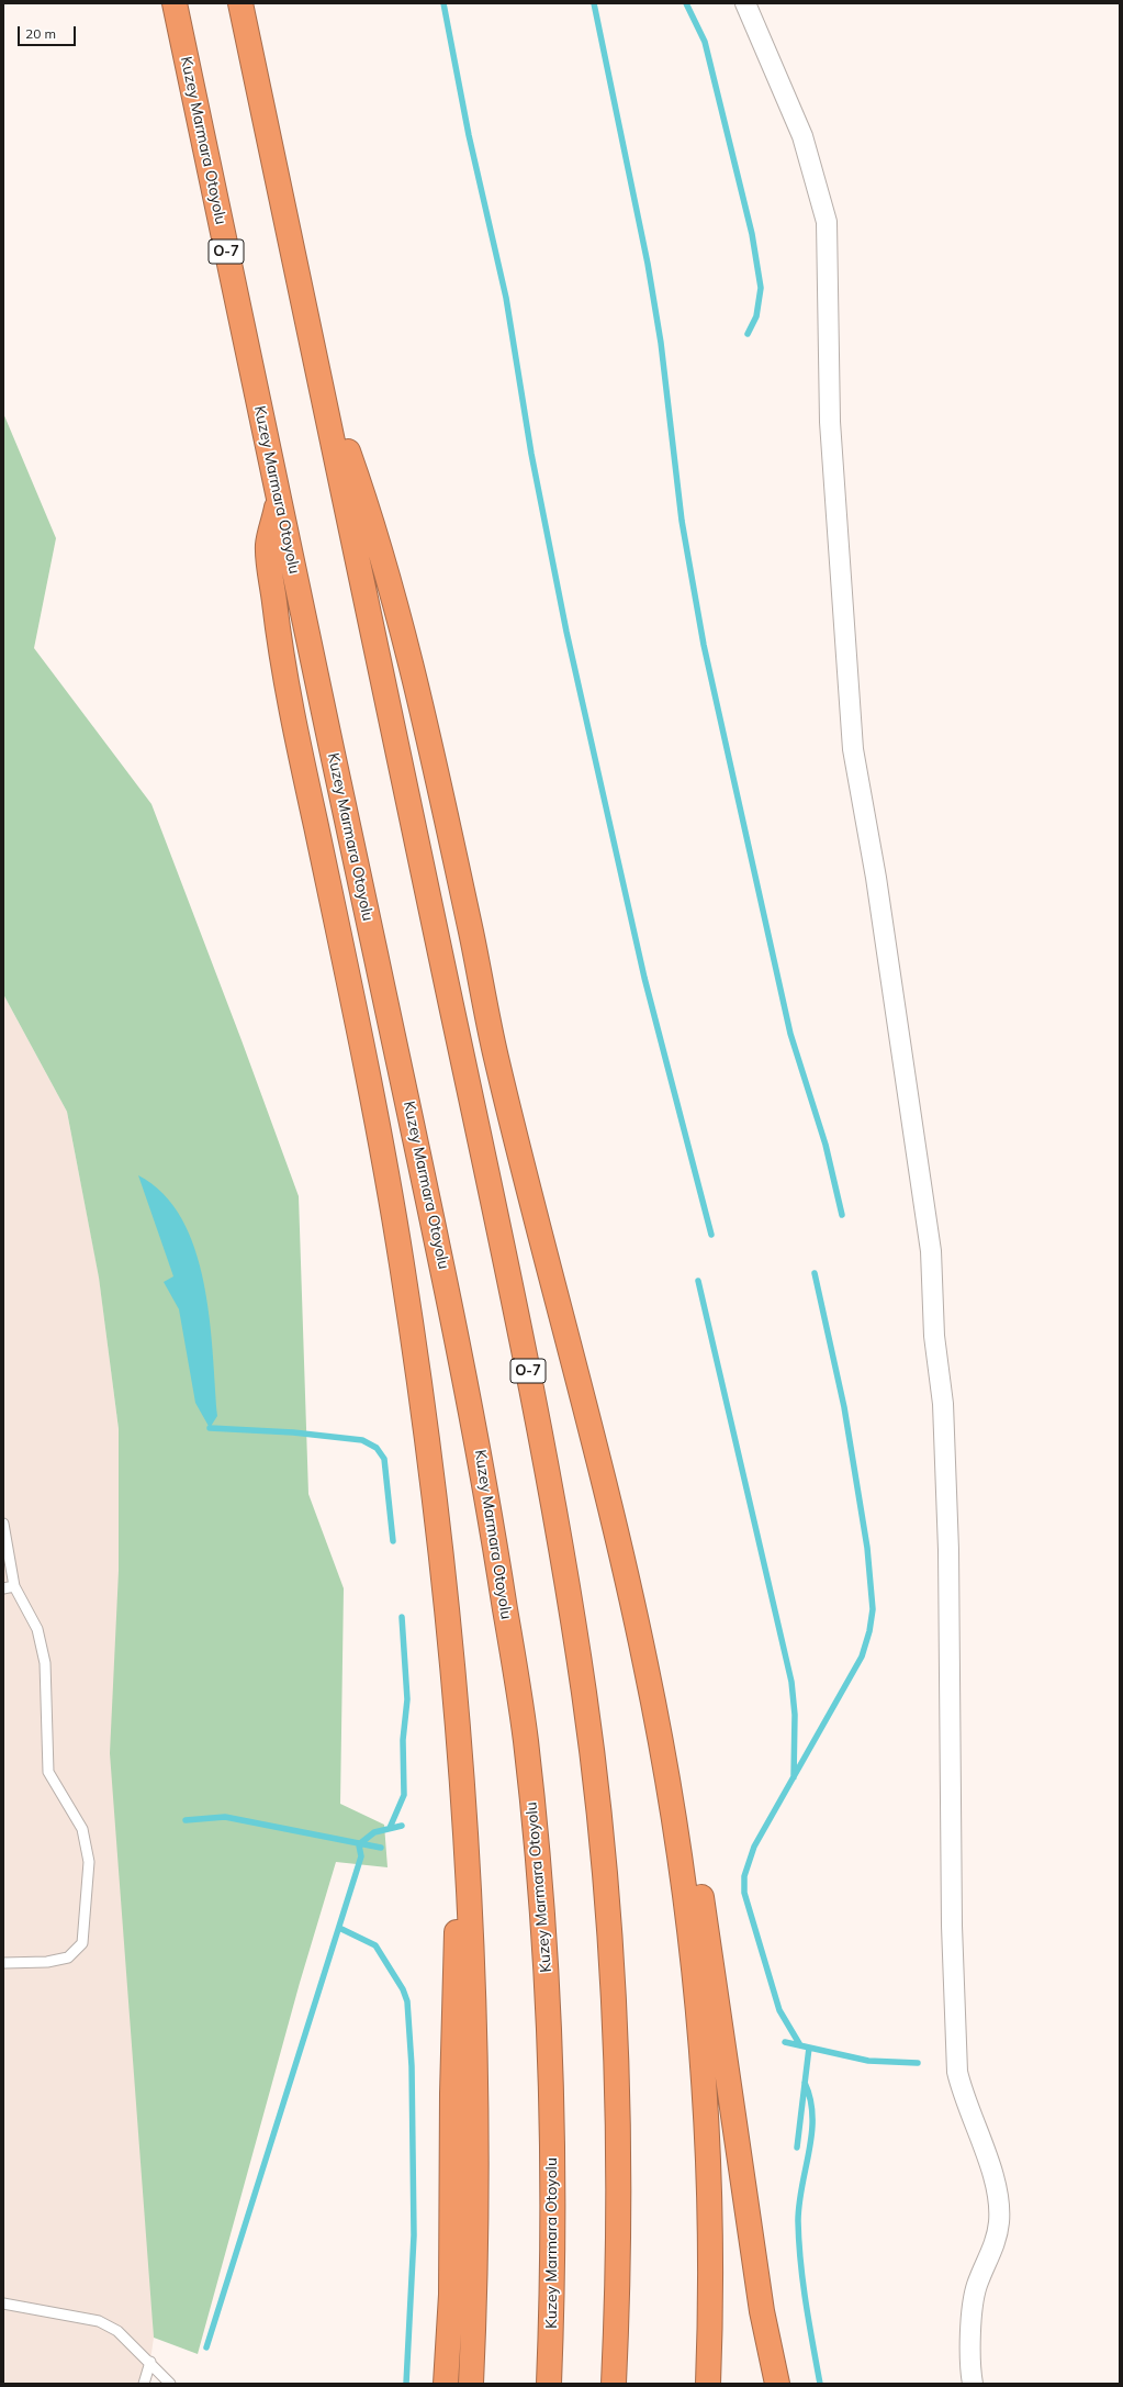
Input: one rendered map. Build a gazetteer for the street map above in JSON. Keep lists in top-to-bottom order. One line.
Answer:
{"streets":{"highway":["Kuzey Marmara Otoyolu","O-7"]},"scale_bar":"20 m"}
